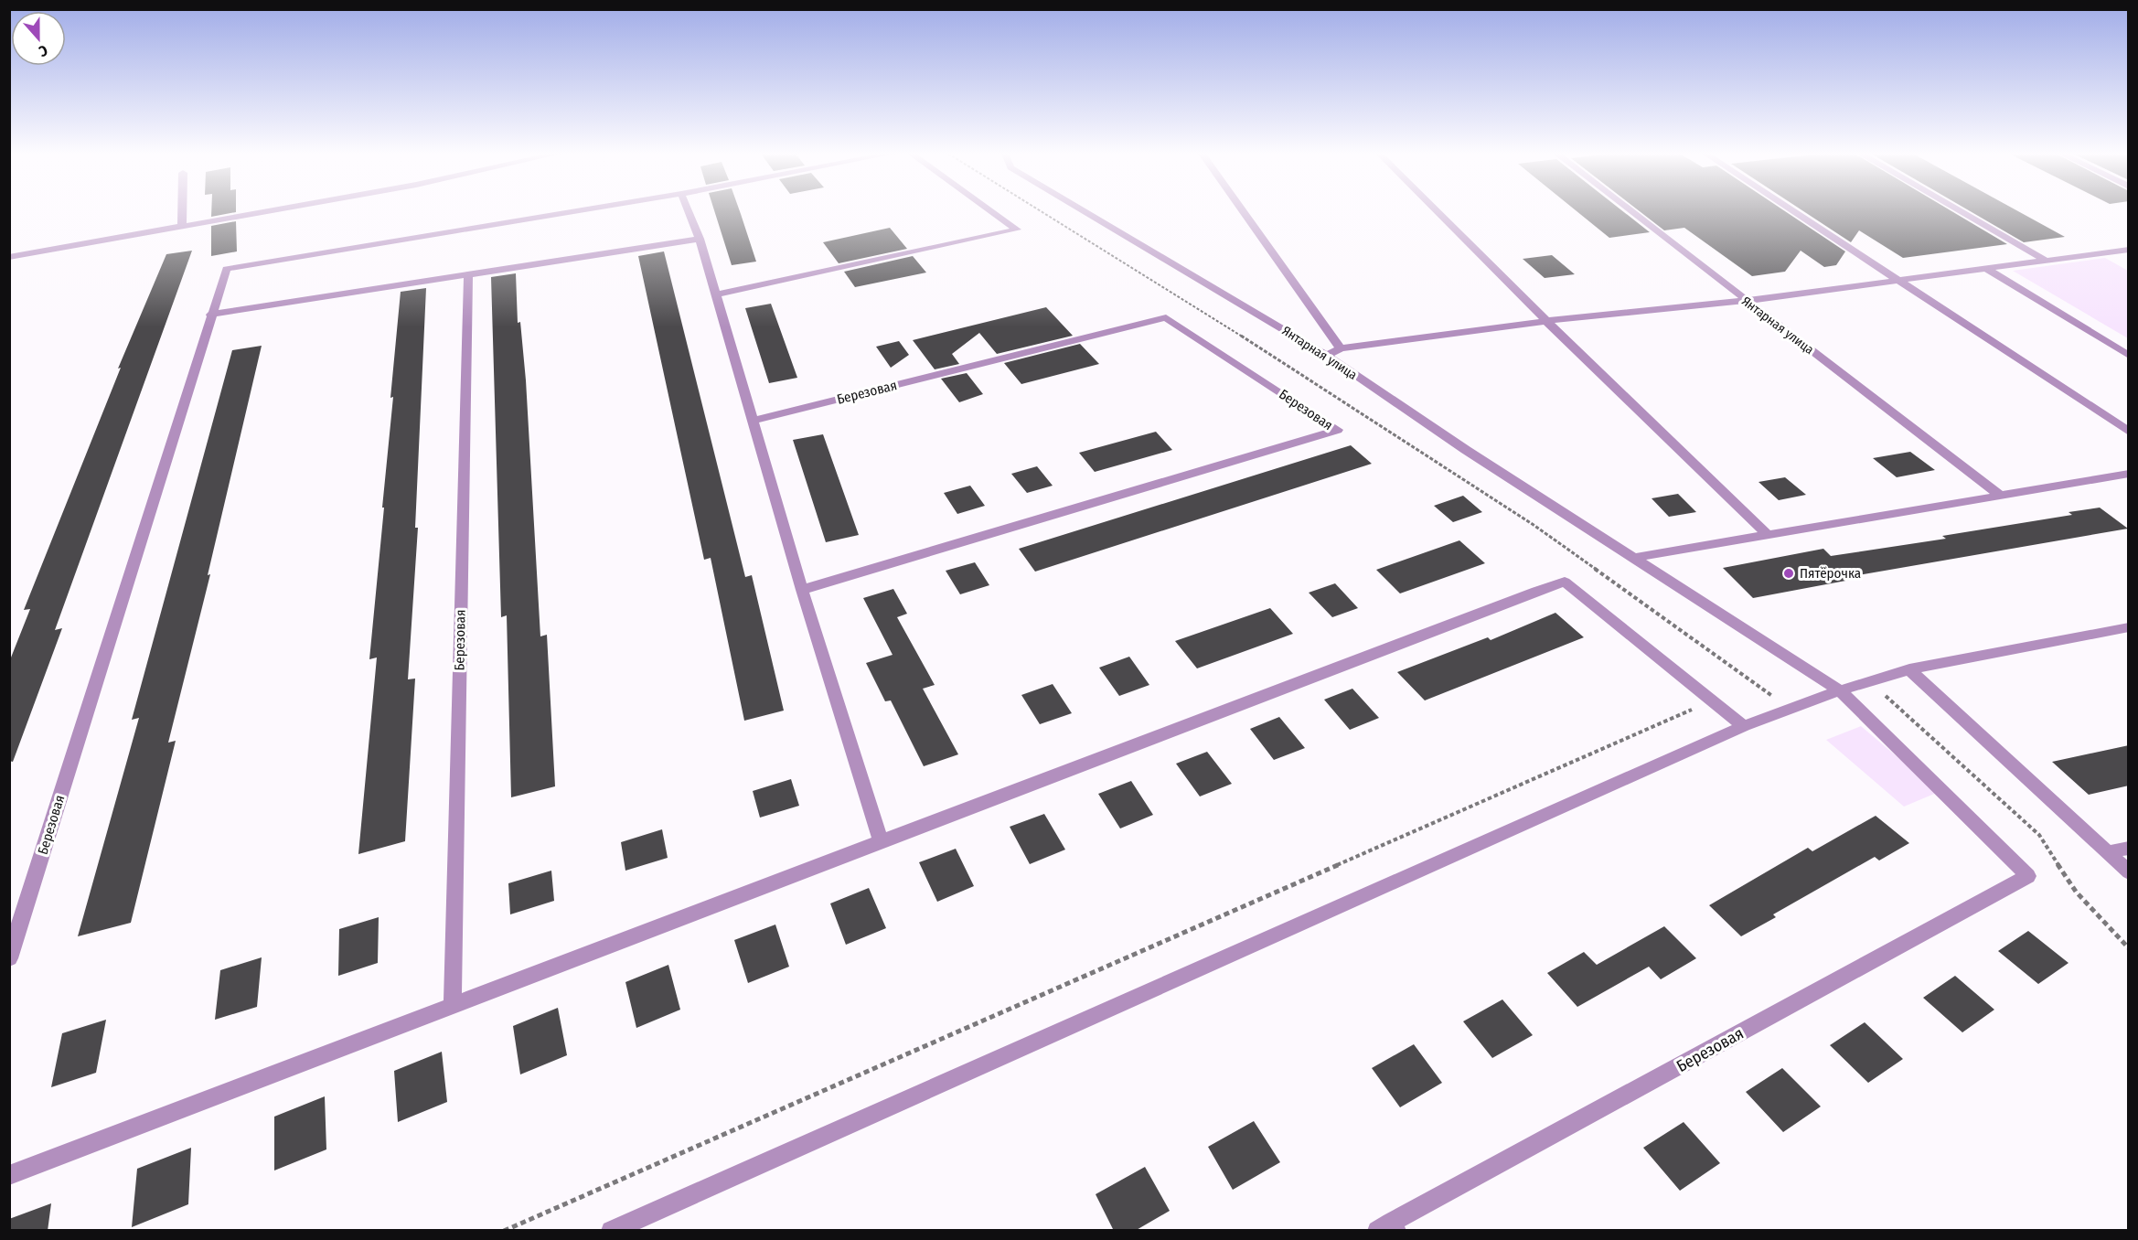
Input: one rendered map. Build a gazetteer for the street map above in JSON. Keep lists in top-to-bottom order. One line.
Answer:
{"streets":{"street":["Янтарная улица","Березовая"]},"crossings":[["Янтарная улица","Березовая"]],"places":["Пятёрочка"],"north":"bottom"}
